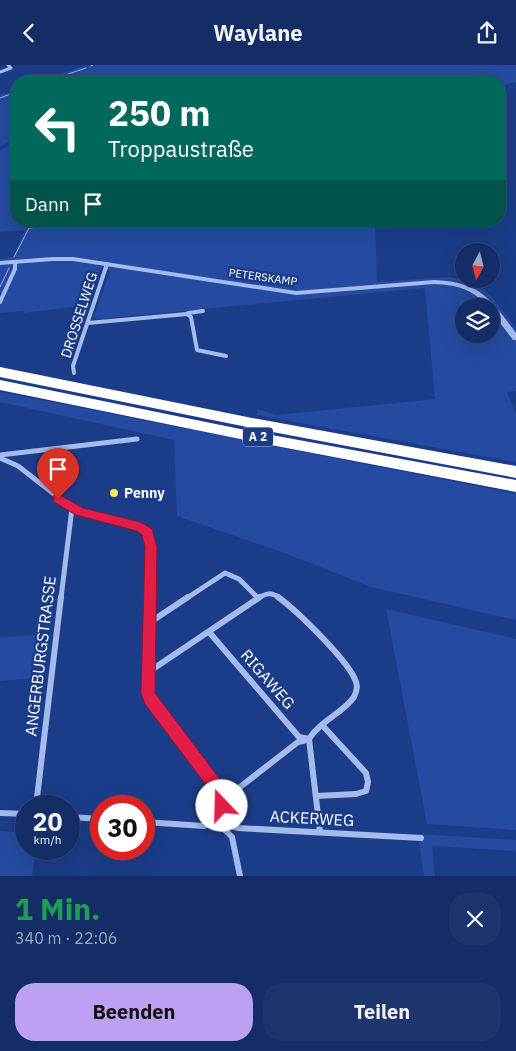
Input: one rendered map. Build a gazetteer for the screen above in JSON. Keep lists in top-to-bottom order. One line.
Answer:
{"streets":{"highway":["A 2"],"street":["PETERSKAMP","DROSSELWEG","ANGERBURGSTRASSE","RIGAWEG","ACKERWEG"]},"crossings":[["PETERSKAMP","DROSSELWEG"]],"places":["Penny"],"north":"bottom","page":{"header":"Waylane","turn":["250 m","Troppaustraße"],"then":"Dann","speed":"20 km/h","limit":"30","heading":["1 Min.","340 m · 22:06"],"buttons":["Beenden","Teilen"]}}
